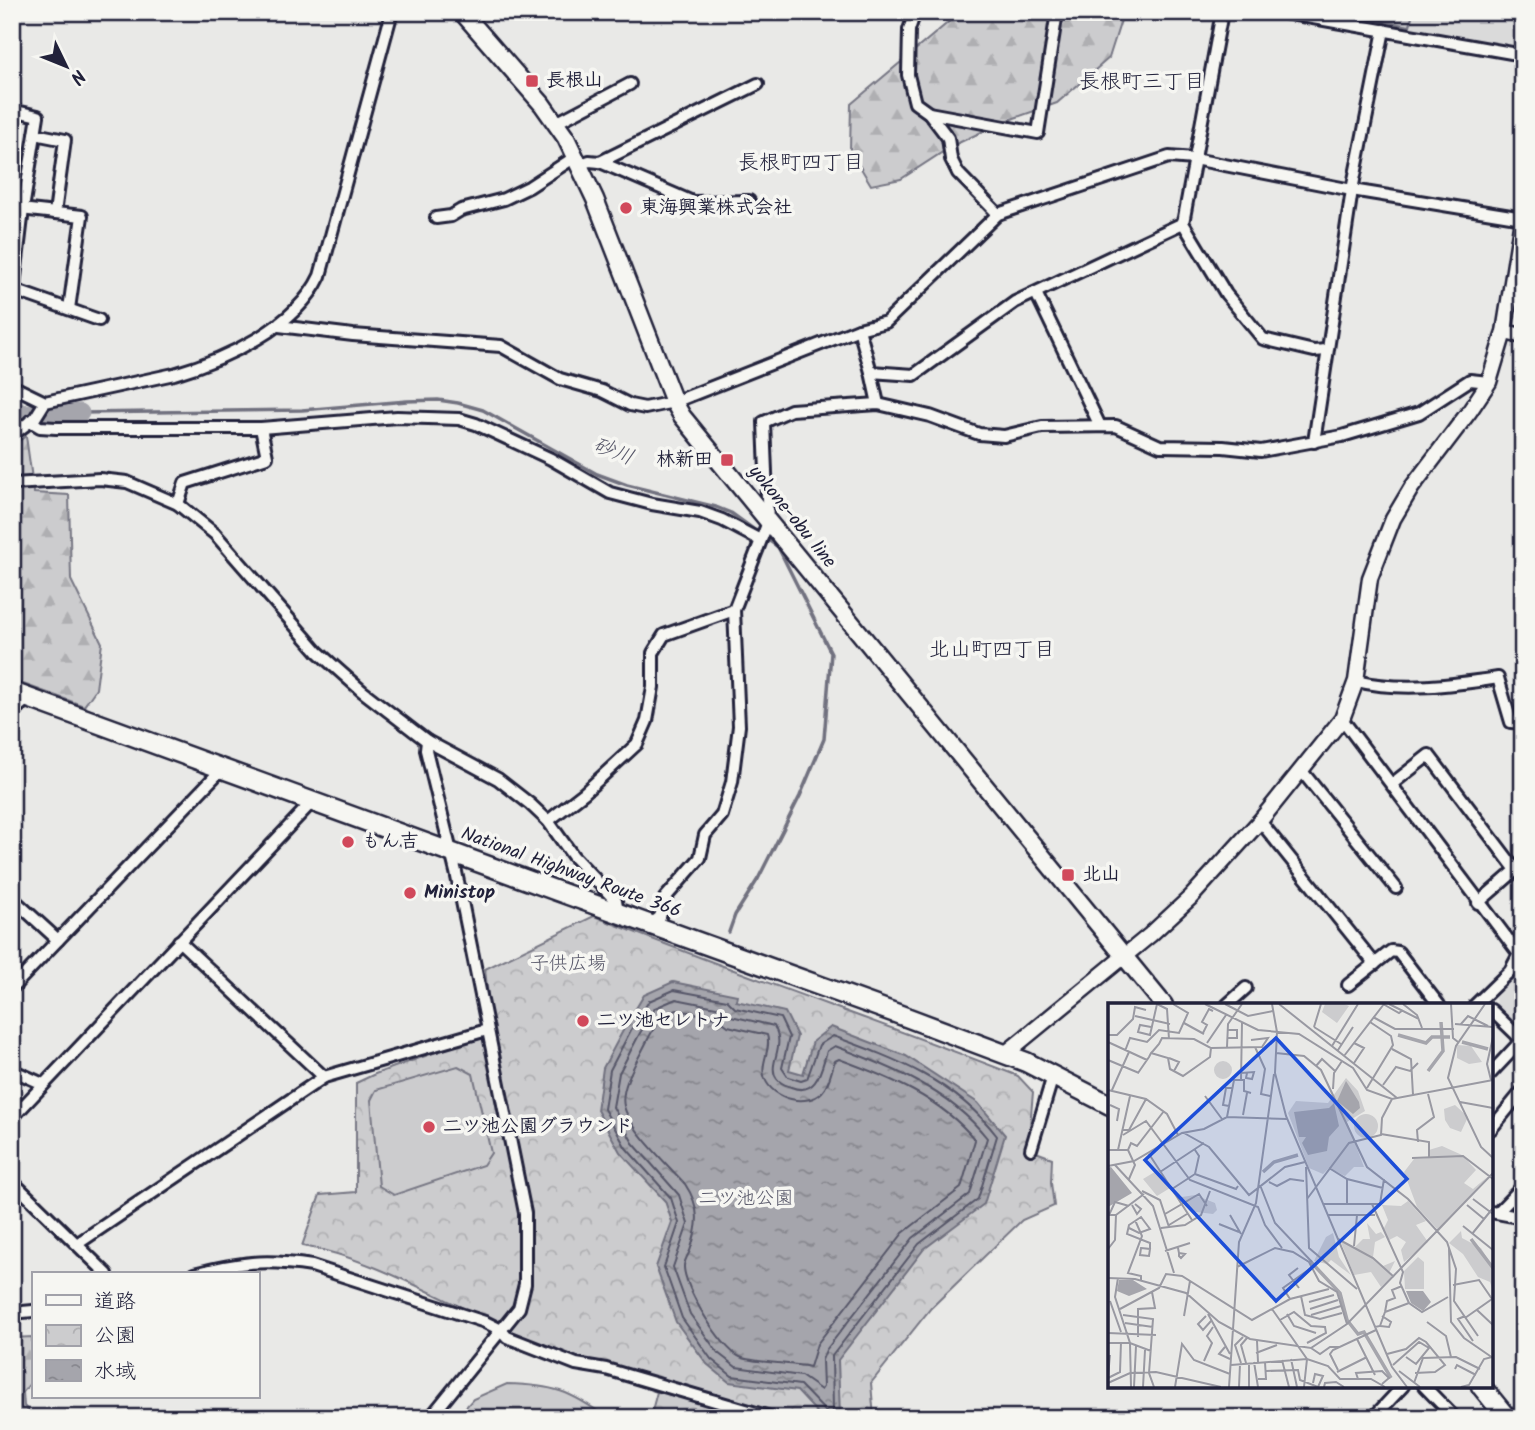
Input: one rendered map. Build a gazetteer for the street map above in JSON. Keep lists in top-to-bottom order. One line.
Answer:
{"streets":{"highway":["National Highway Route 366"],"main road":["yokone-obu line"]},"districts":["長根町三丁目","長根町四丁目","北山町四丁目"],"water":["砂川"],"parks":["子供広場","二ツ池公園"],"places":{"transit":["長根山","林新田","北山"],"other":["東海興業株式会社","もん吉","Ministop","二ツ池セレトナ","二ツ池公園グラウンド"]},"legend":["道路","公園","水域"],"north":"bottom right"}
